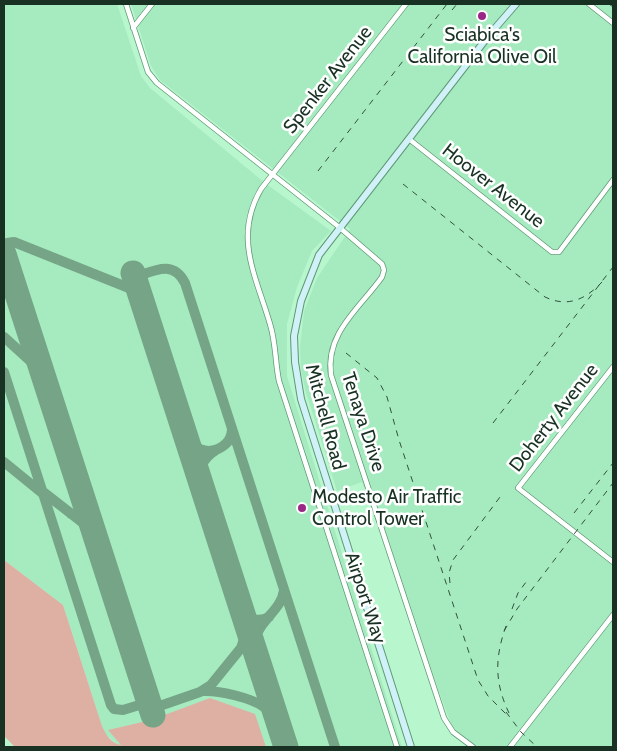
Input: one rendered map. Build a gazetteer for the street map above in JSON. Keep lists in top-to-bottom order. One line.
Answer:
{"streets":{"main road":["Mitchell Road"],"street":["Spenker Avenue","Hoover Avenue","Doherty Avenue","Tenaya Drive","Airport Way"]},"crossings":[["Spenker Avenue","Tenaya Drive"],["Spenker Avenue","Airport Way"],["Hoover Avenue","Mitchell Road"],["Mitchell Road","Tenaya Drive"],["Tenaya Drive","Airport Way"]],"places":["Sciabica's California Olive Oil","Modesto Air Traffic Control Tower"]}
